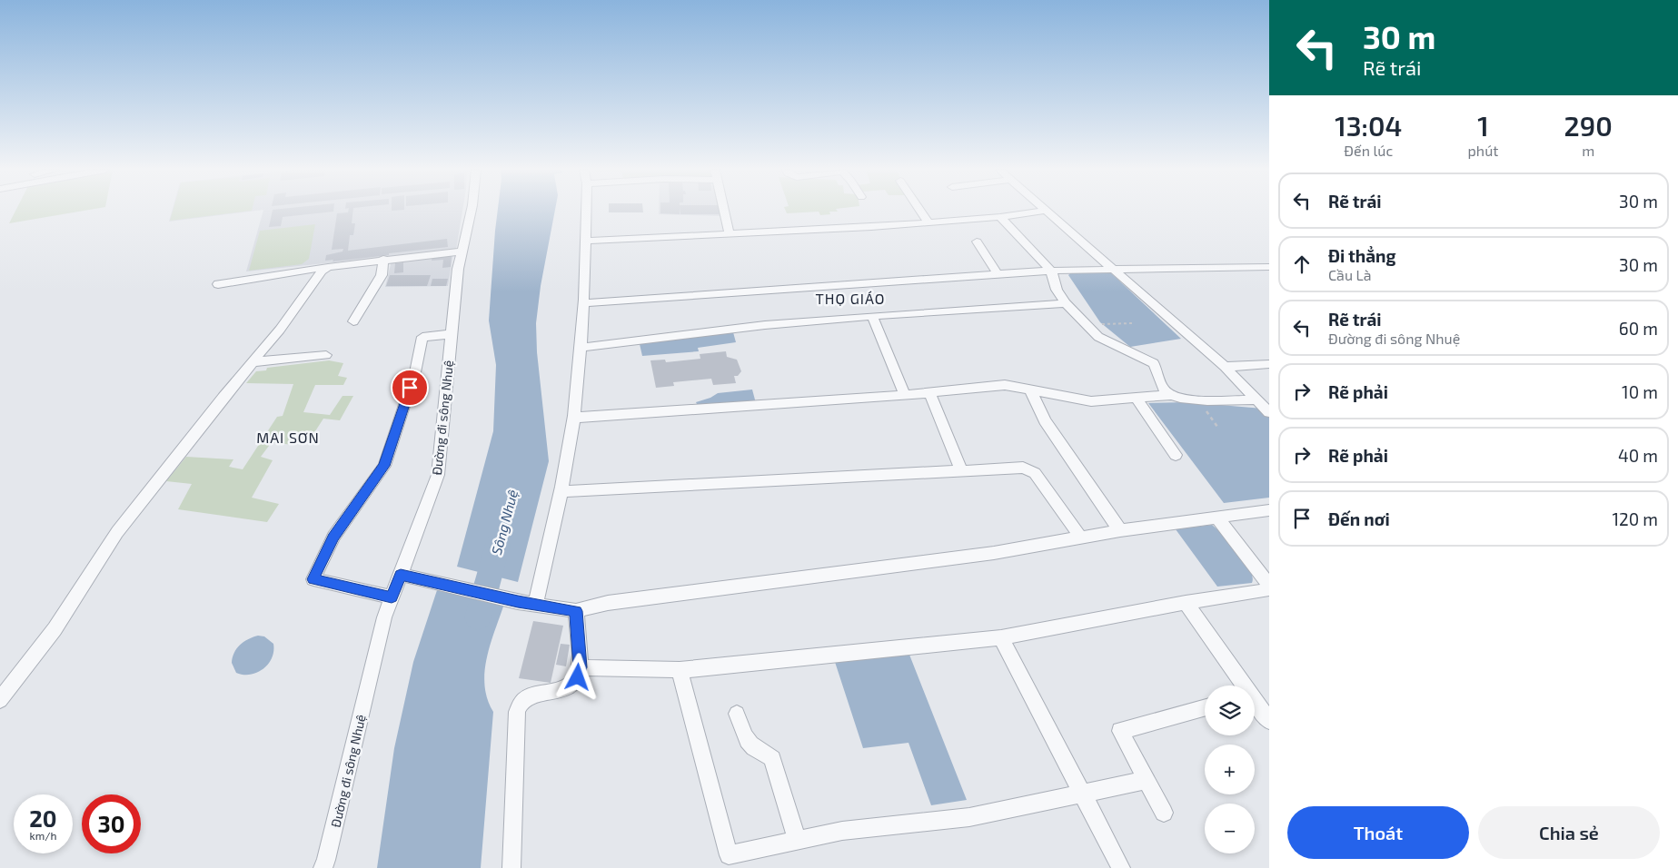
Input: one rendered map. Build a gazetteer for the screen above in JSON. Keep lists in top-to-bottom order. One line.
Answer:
{"streets":{"street":["Đường đi sông Nhuệ"]},"districts":["THỌ GIÁO","MAI SƠN"],"water":["Sông Nhuệ"],"page":{"turn":["30 m","Rẽ trái"],"eta":["13:04","Đến lúc","1","phút","290","m"],"list":[{"name":"Rẽ trái","value":"30 m"},{"name":"Đi thẳng","note":"Cầu Là","value":"30 m"},{"name":"Rẽ trái","note":"Đường đi sông Nhuệ","value":"60 m"},{"name":"Rẽ phải","value":"10 m"},{"name":"Rẽ phải","value":"40 m"},{"name":"Đến nơi","value":"120 m"}],"map_buttons":["+","−"],"speed":"20 km/h","limit":"30","buttons":["Thoát","Chia sẻ"]}}
